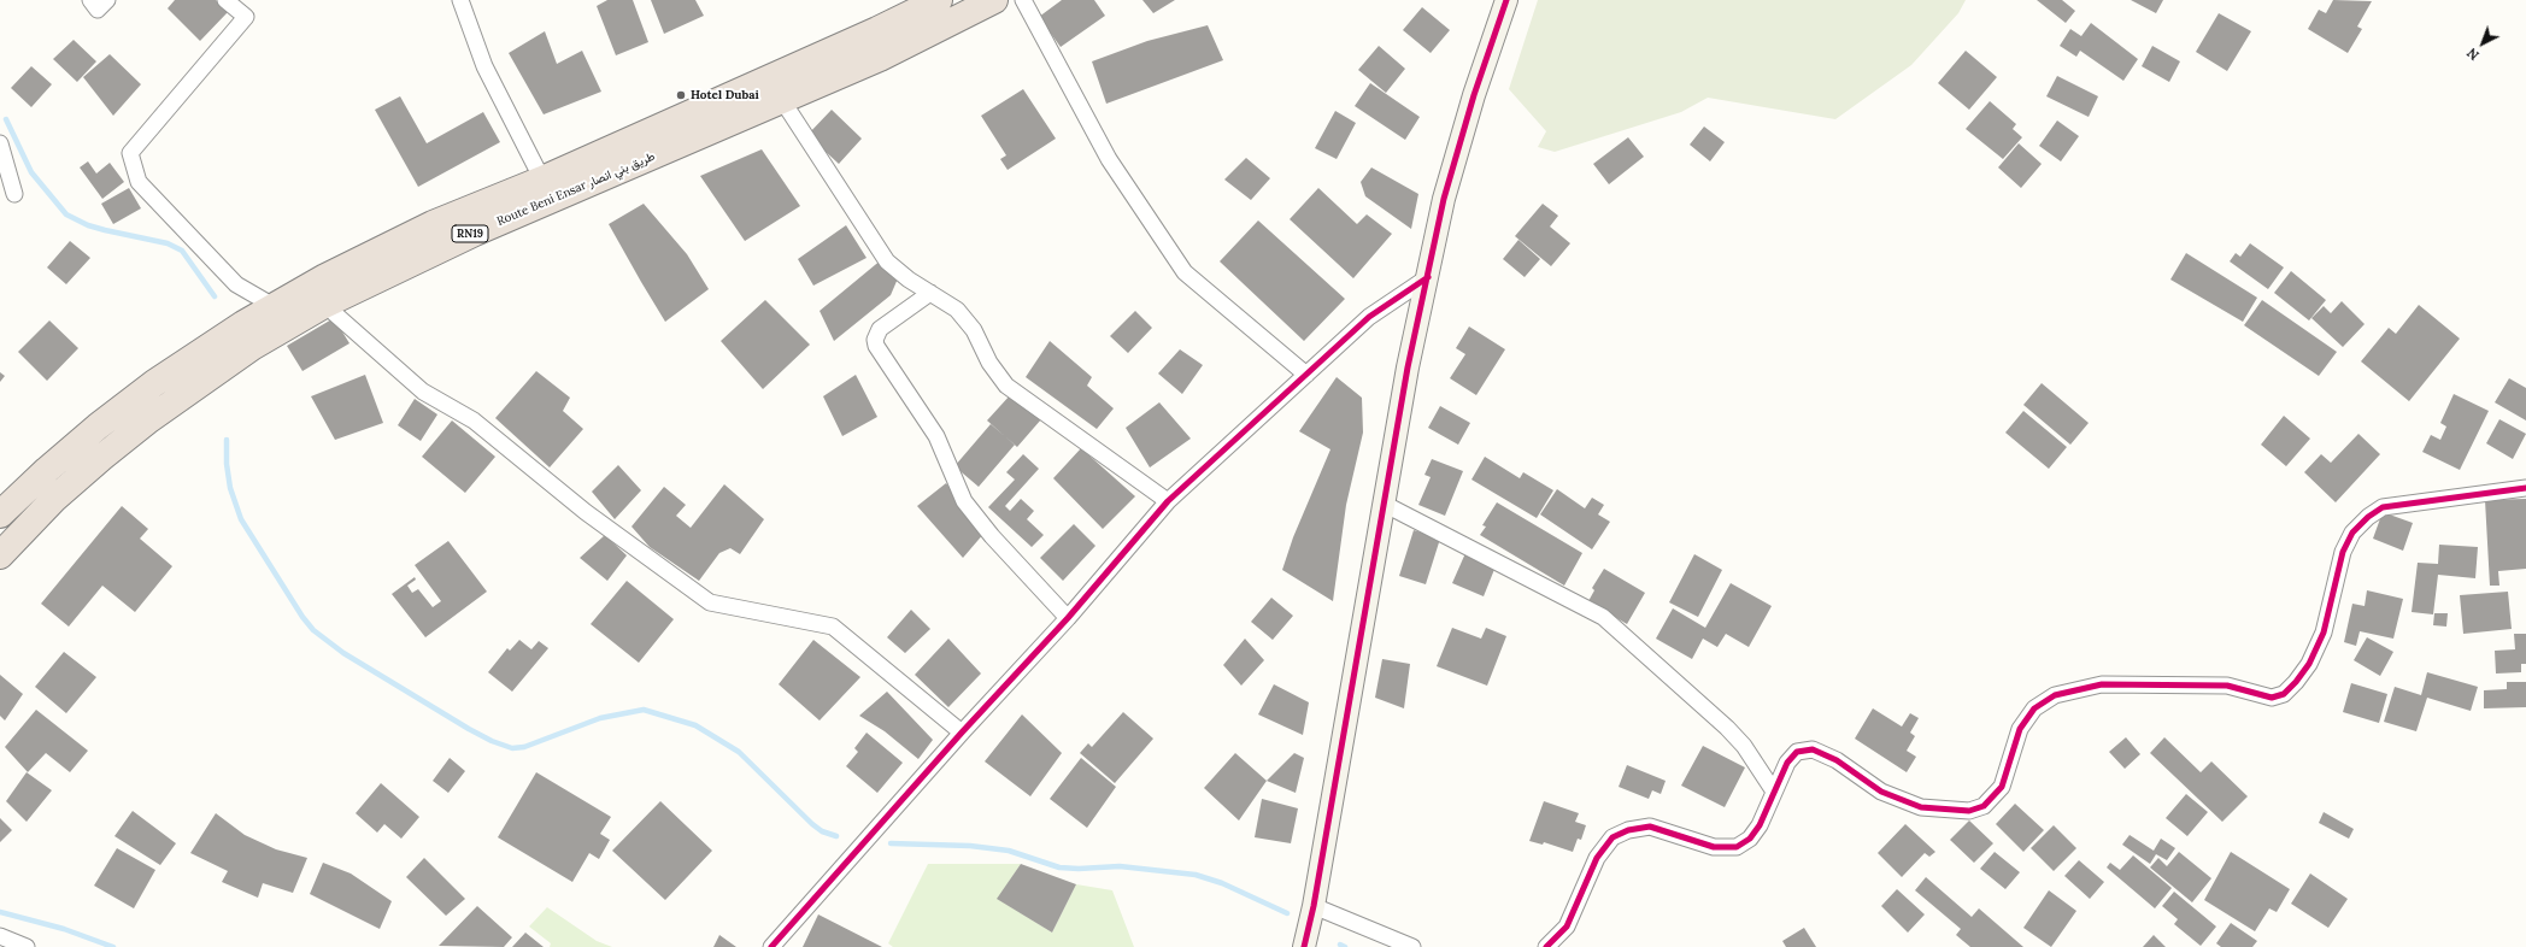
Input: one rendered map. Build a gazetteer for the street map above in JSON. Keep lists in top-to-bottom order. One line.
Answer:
{"streets":{"highway":["Route Beni Ensar طريق بني انصار","RN19"]},"places":["Hotel Dubai"],"north":"bottom left"}
